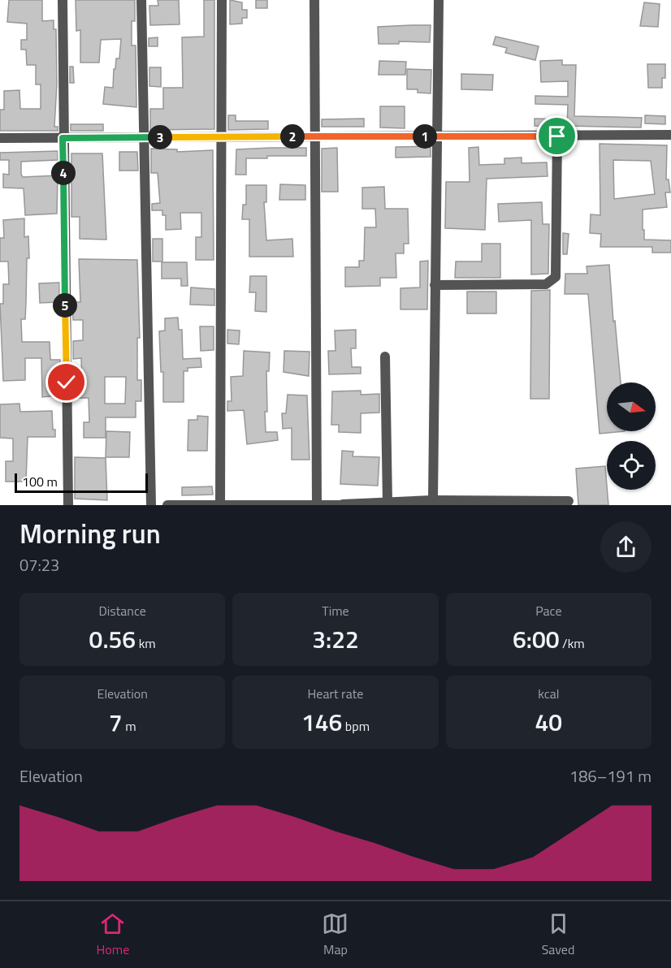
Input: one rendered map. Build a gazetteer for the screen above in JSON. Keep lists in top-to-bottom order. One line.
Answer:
{"scale_bar":"100 m","north":"right","page":{"pins":["1","2","3","4","5"],"scale":"100 m","heading":["Morning run","07:23"],"stats":[["Distance","0.56 km"],["Time","3:22"],["Pace","6:00 /km"],["Elevation","7 m"],["Heart rate","146 bpm"],["kcal","40"]],"chart":["Elevation","186–191 m"],"tabs":["Home","Map","Saved"]}}
